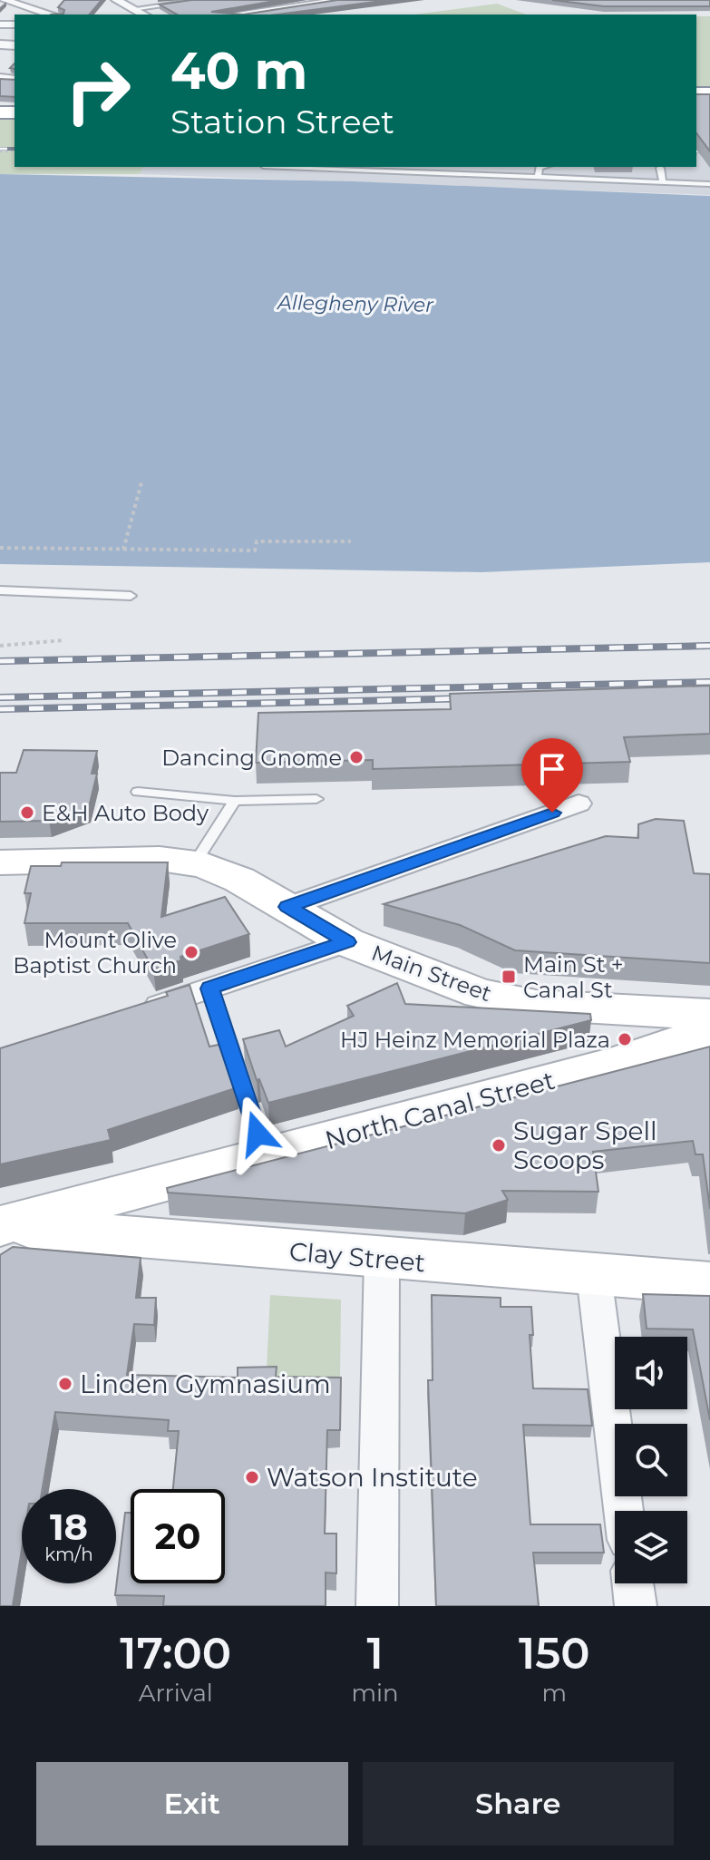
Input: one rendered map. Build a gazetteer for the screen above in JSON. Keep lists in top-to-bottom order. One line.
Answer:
{"streets":{"street":["Main Street","North Canal Street","Clay Street"]},"crossings":[["North Canal Street","Clay Street"]],"water":["Allegheny River"],"places":{"other":["Dancing Gnome","E&H Auto Body","Mount Olive Baptist Church","HJ Heinz Memorial Plaza","Sugar Spell Scoops","Linden Gymnasium","Watson Institute"],"transit":["Main St + Canal St"]},"page":{"turn":["40 m","Station Street"],"speed":"18 km/h","limit":"20","eta":["17:00","Arrival","1","min","150","m"],"buttons":["Exit","Share"]}}
